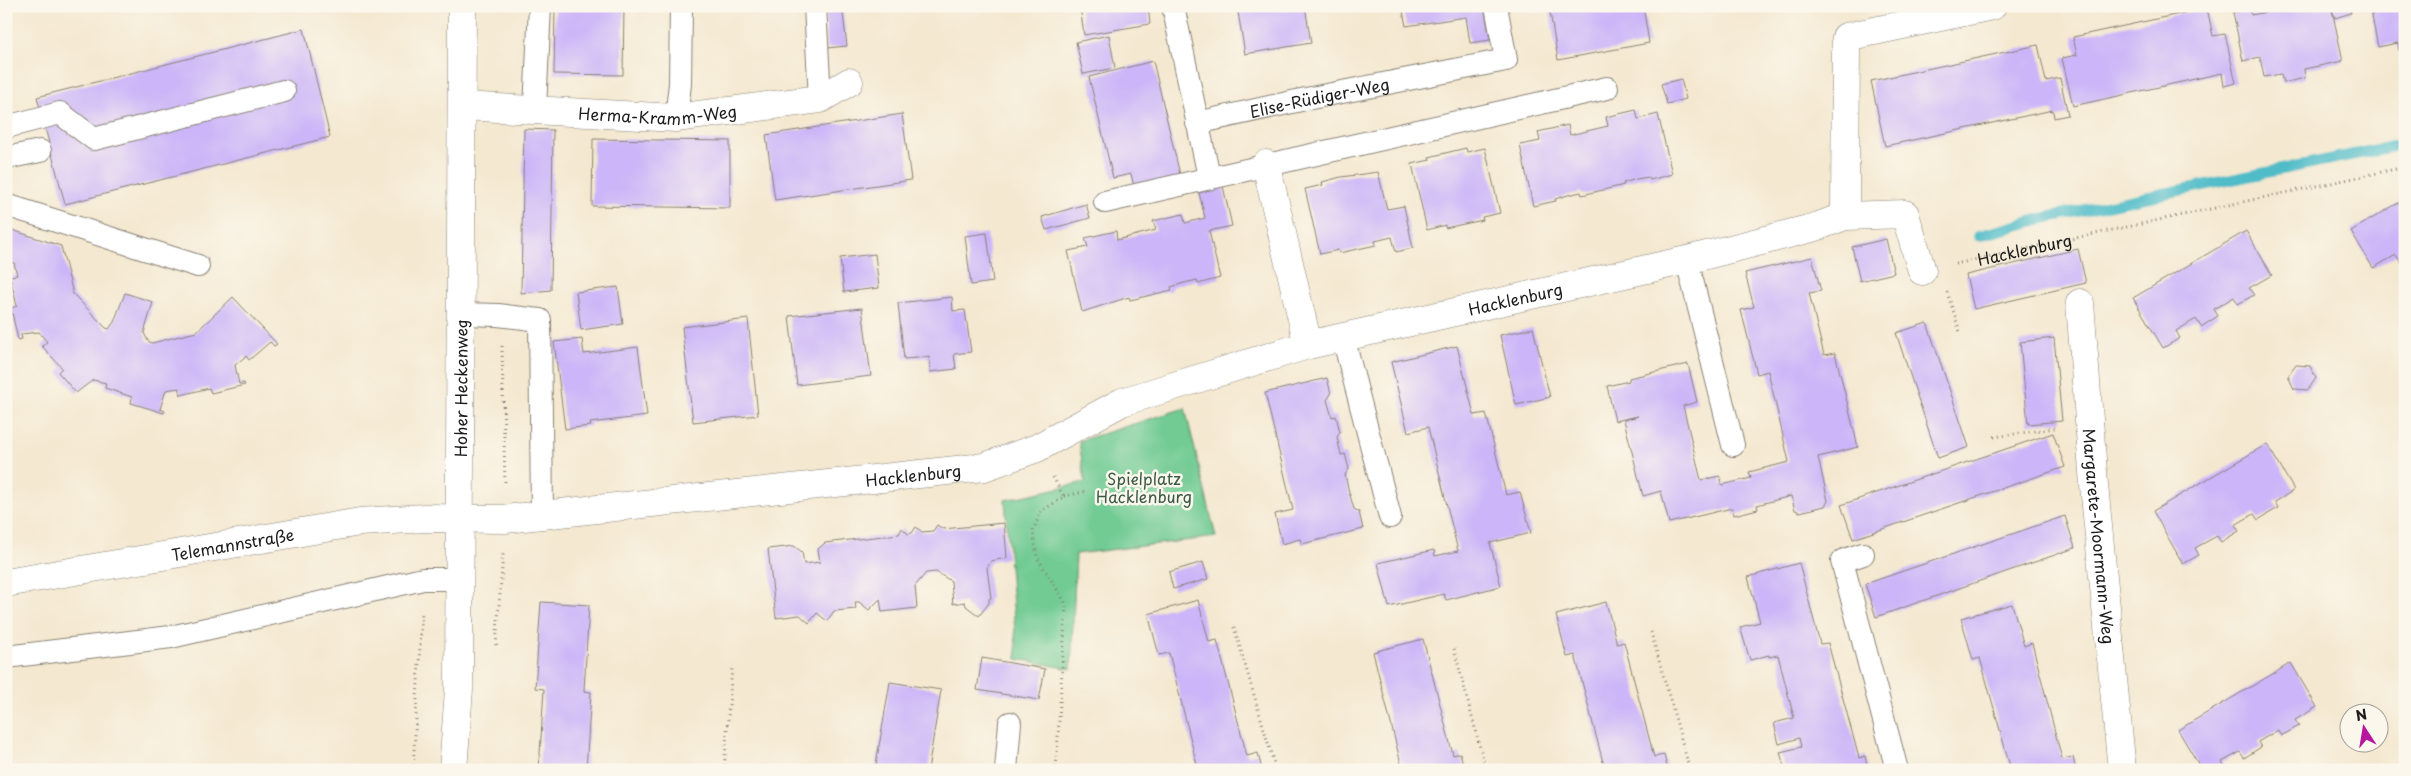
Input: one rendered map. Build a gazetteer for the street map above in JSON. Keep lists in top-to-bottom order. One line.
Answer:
{"streets":{"street":["Herma-Kramm-Weg","Hacklenburg","Hoher Heckenweg","Margarete-Moormann-Weg","Telemannstraße"],"lane":["Elise-Rüdiger-Weg"]},"crossings":[["Herma-Kramm-Weg","Hoher Heckenweg"],["Hacklenburg","Hoher Heckenweg"],["Hacklenburg","Telemannstraße"],["Hoher Heckenweg","Telemannstraße"]],"parks":["Spielplatz Hacklenburg"],"north":"top"}
